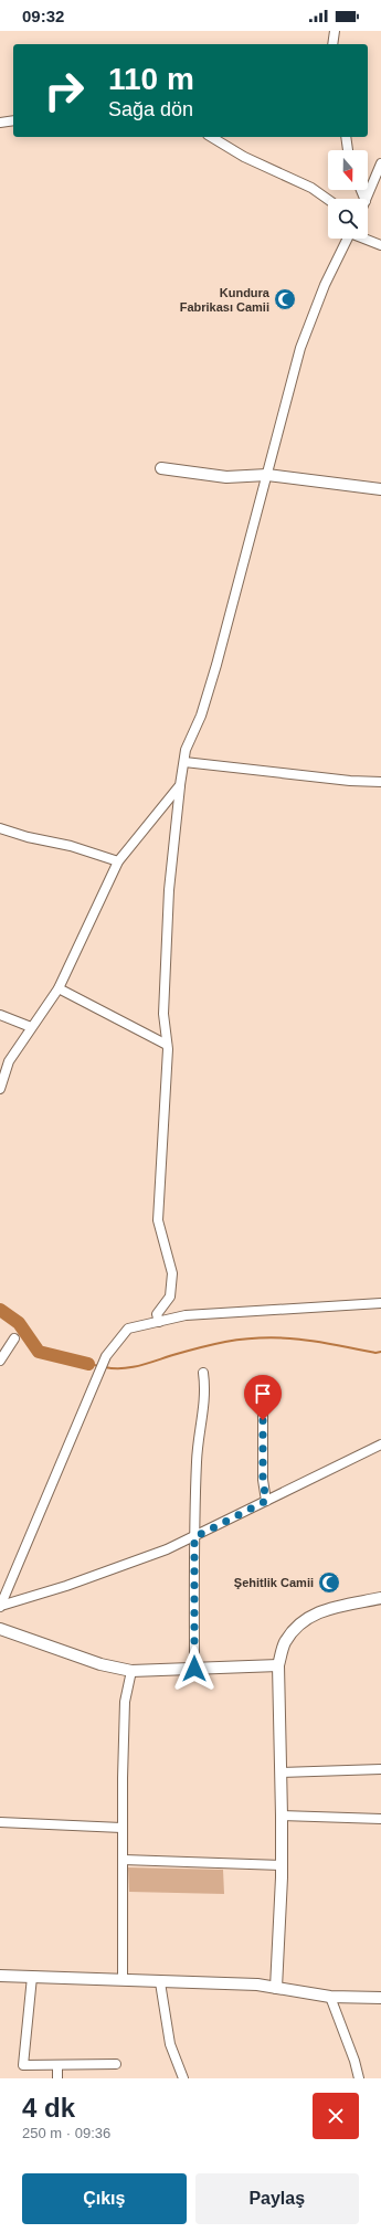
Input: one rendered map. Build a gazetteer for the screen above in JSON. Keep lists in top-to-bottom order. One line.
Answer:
{"places":{"mosque":["Kundura Fabrikası Camii","Şehitlik Camii"]},"north":"bottom","page":{"status":"09:32","turn":["110 m","Sağa dön"],"heading":["4 dk","250 m · 09:36"],"buttons":["Çıkış","Paylaş"]}}
